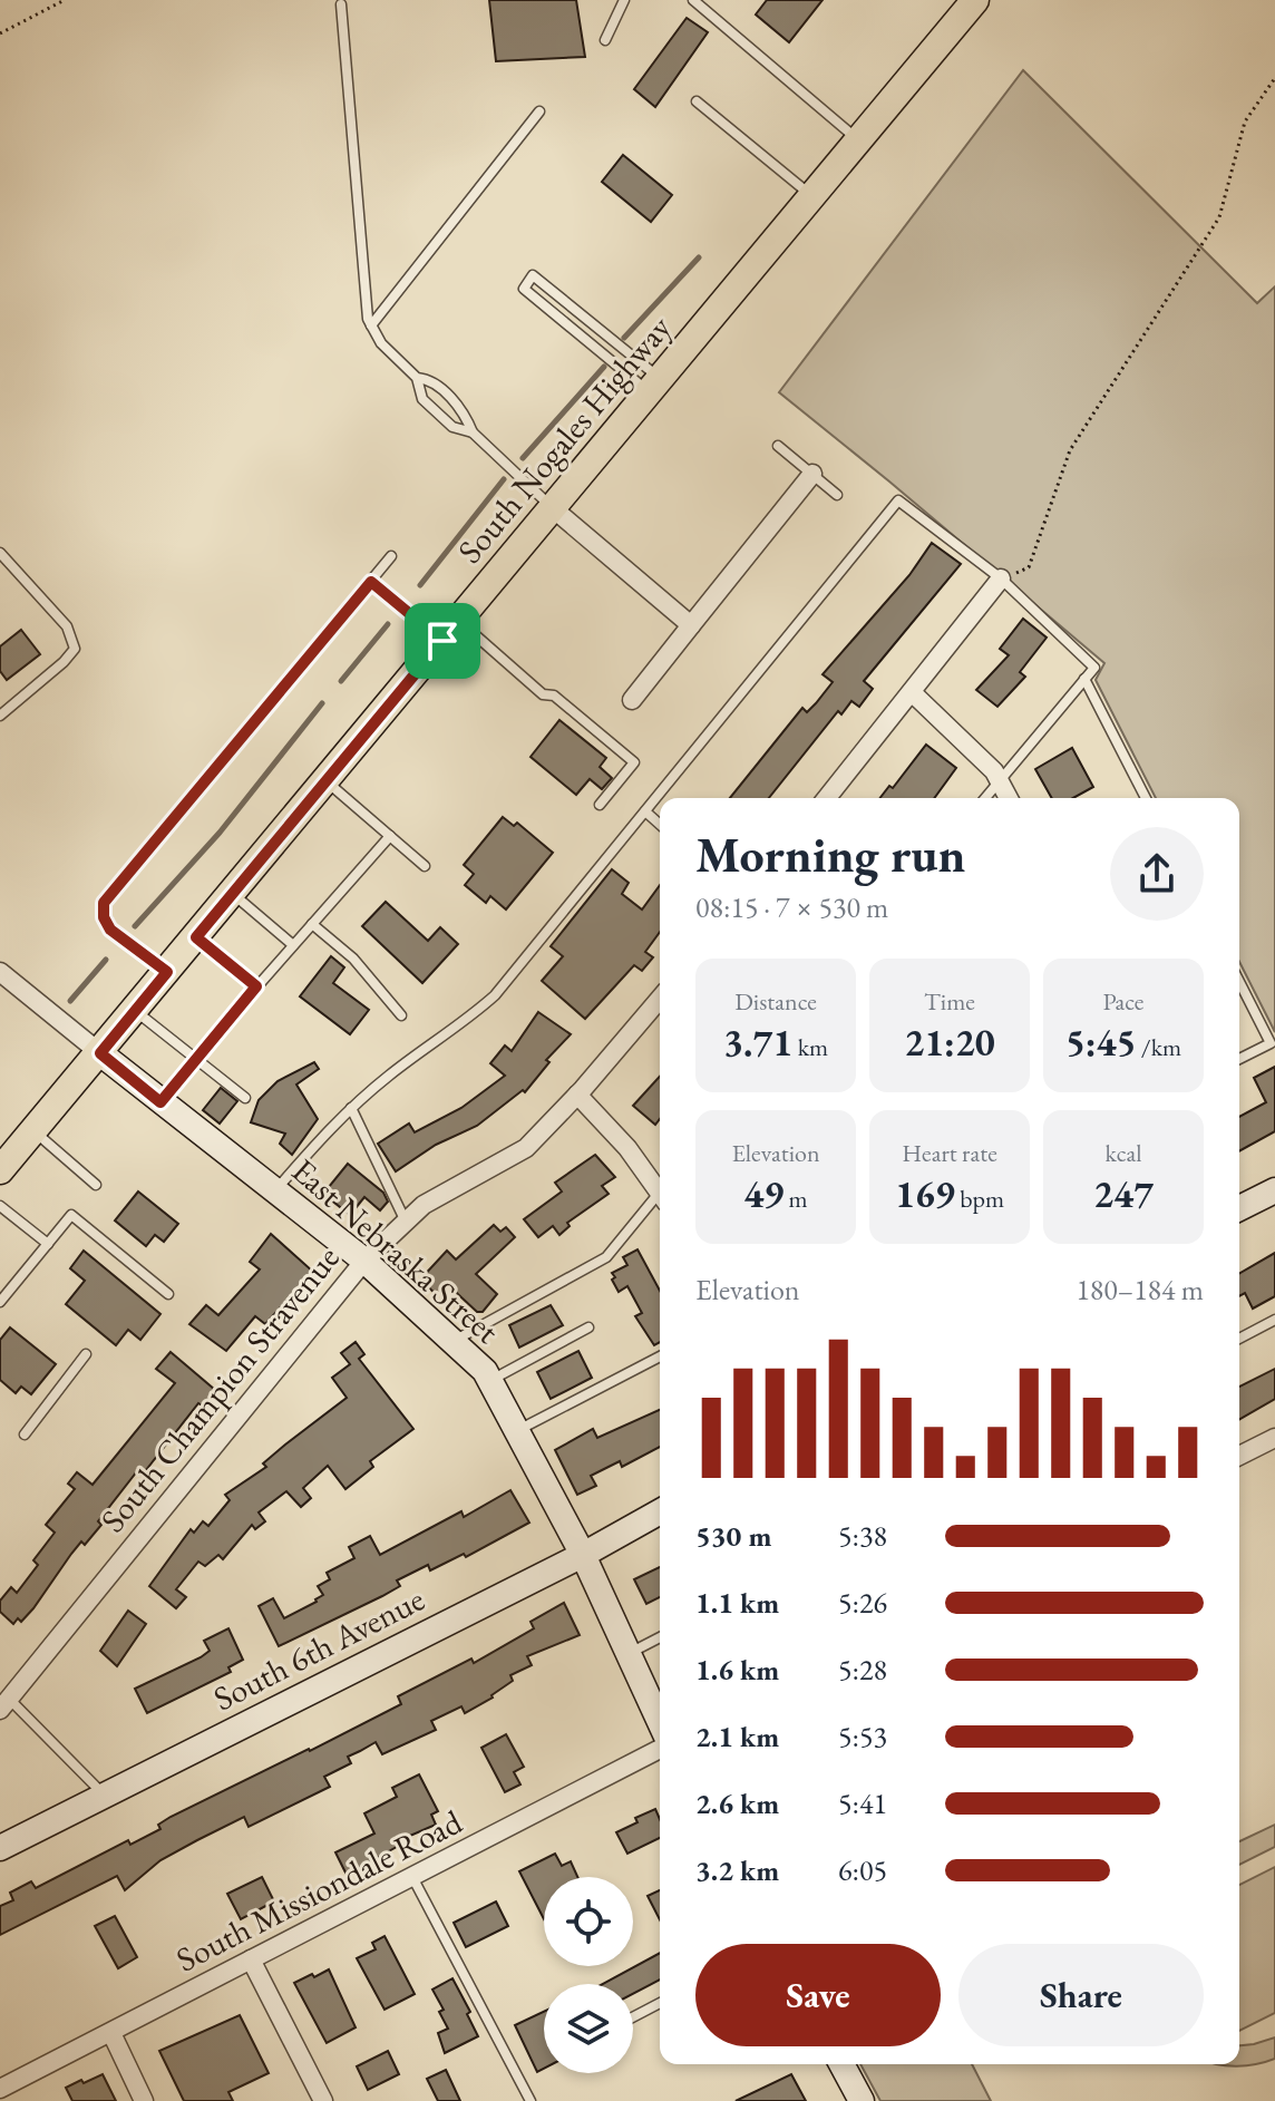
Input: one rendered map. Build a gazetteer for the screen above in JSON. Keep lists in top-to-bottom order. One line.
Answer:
{"streets":{"main road":["South Nogales Highway"],"street":["East Nebraska Street","South Champion Stravenue","South 6th Avenue","South Missiondale Road"]},"crossings":[["South Nogales Highway","East Nebraska Street"],["East Nebraska Street","South Champion Stravenue"],["East Nebraska Street","South 6th Avenue"]],"page":{"heading":["Morning run","08:15 · 7 × 530 m"],"stats":[["Distance","3.71 km"],["Time","21:20"],["Pace","5:45 /km"],["Elevation","49 m"],["Heart rate","169 bpm"],["kcal","247"]],"chart":["Elevation","180–184 m"],"list":[{"name":"530 m","note":"5:38"},{"name":"1.1 km","note":"5:26"},{"name":"1.6 km","note":"5:28"},{"name":"2.1 km","note":"5:53"},{"name":"2.6 km","note":"5:41"},{"name":"3.2 km","note":"6:05"}],"buttons":["Save","Share"]}}
